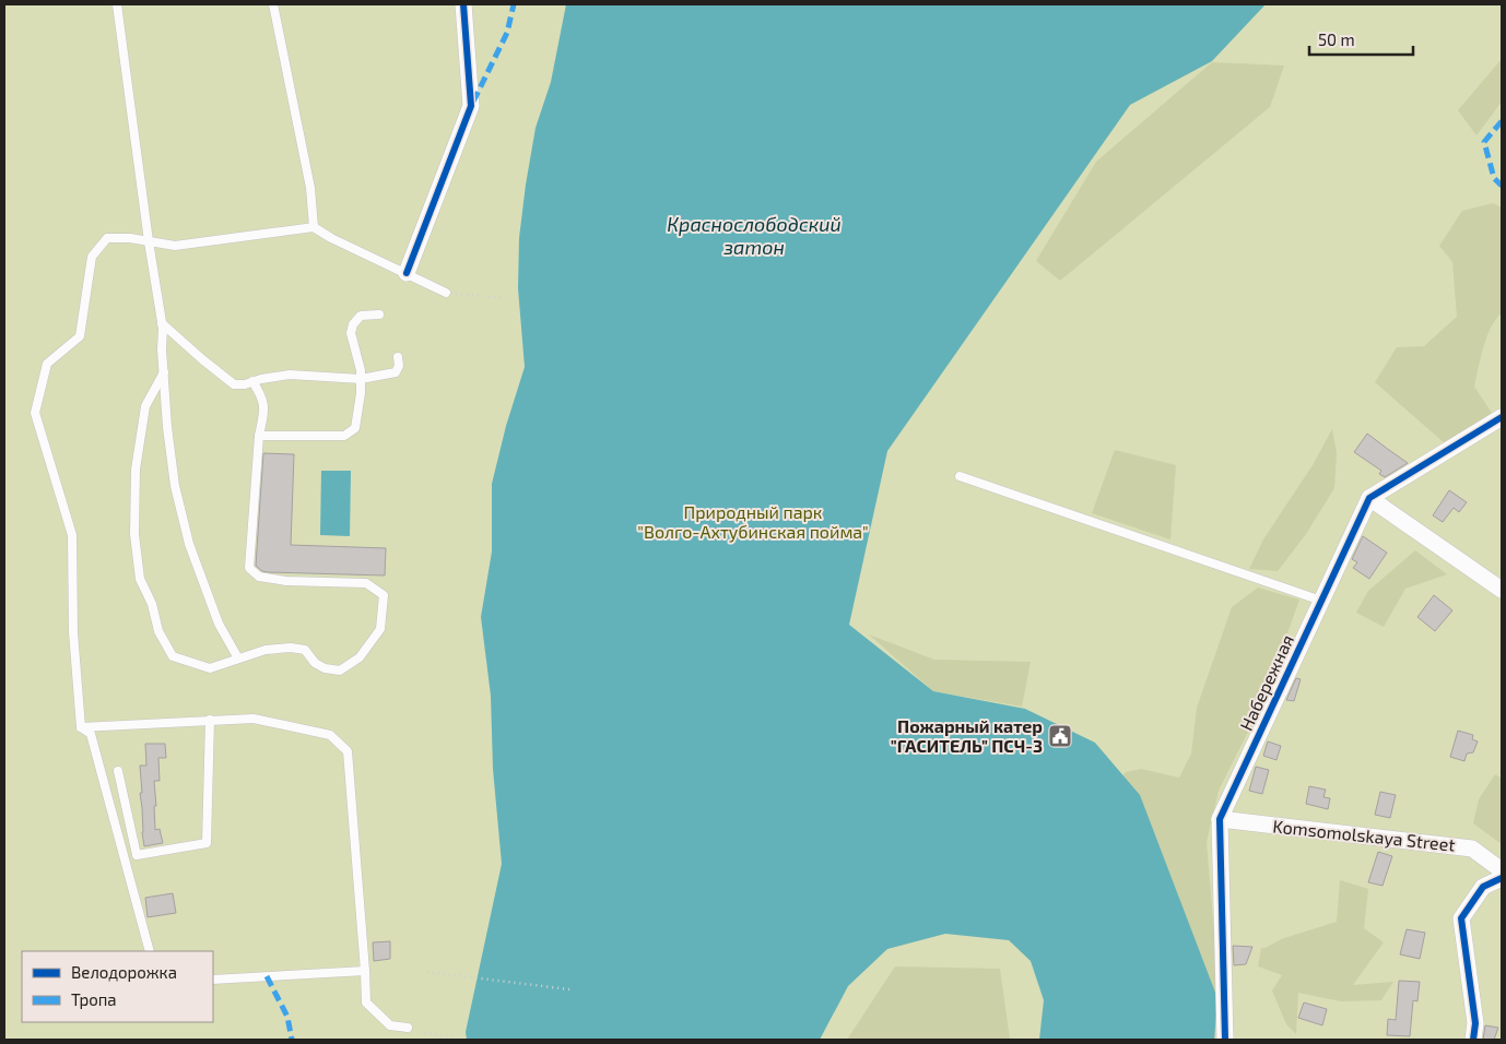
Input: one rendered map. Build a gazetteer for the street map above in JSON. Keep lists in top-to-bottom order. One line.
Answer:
{"streets":{"street":["Набережная","Komsomolskaya Street"]},"crossings":[["Набережная","Komsomolskaya Street"]],"water":["Краснослободский затон"],"parks":["Природный парк \"Волго-Ахтубинская пойма\""],"places":{"public building":["Пожарный катер \"ГАСИТЕЛЬ\" ПСЧ-3"]},"legend":["Велодорожка","Тропа"],"scale_bar":"50 m"}
